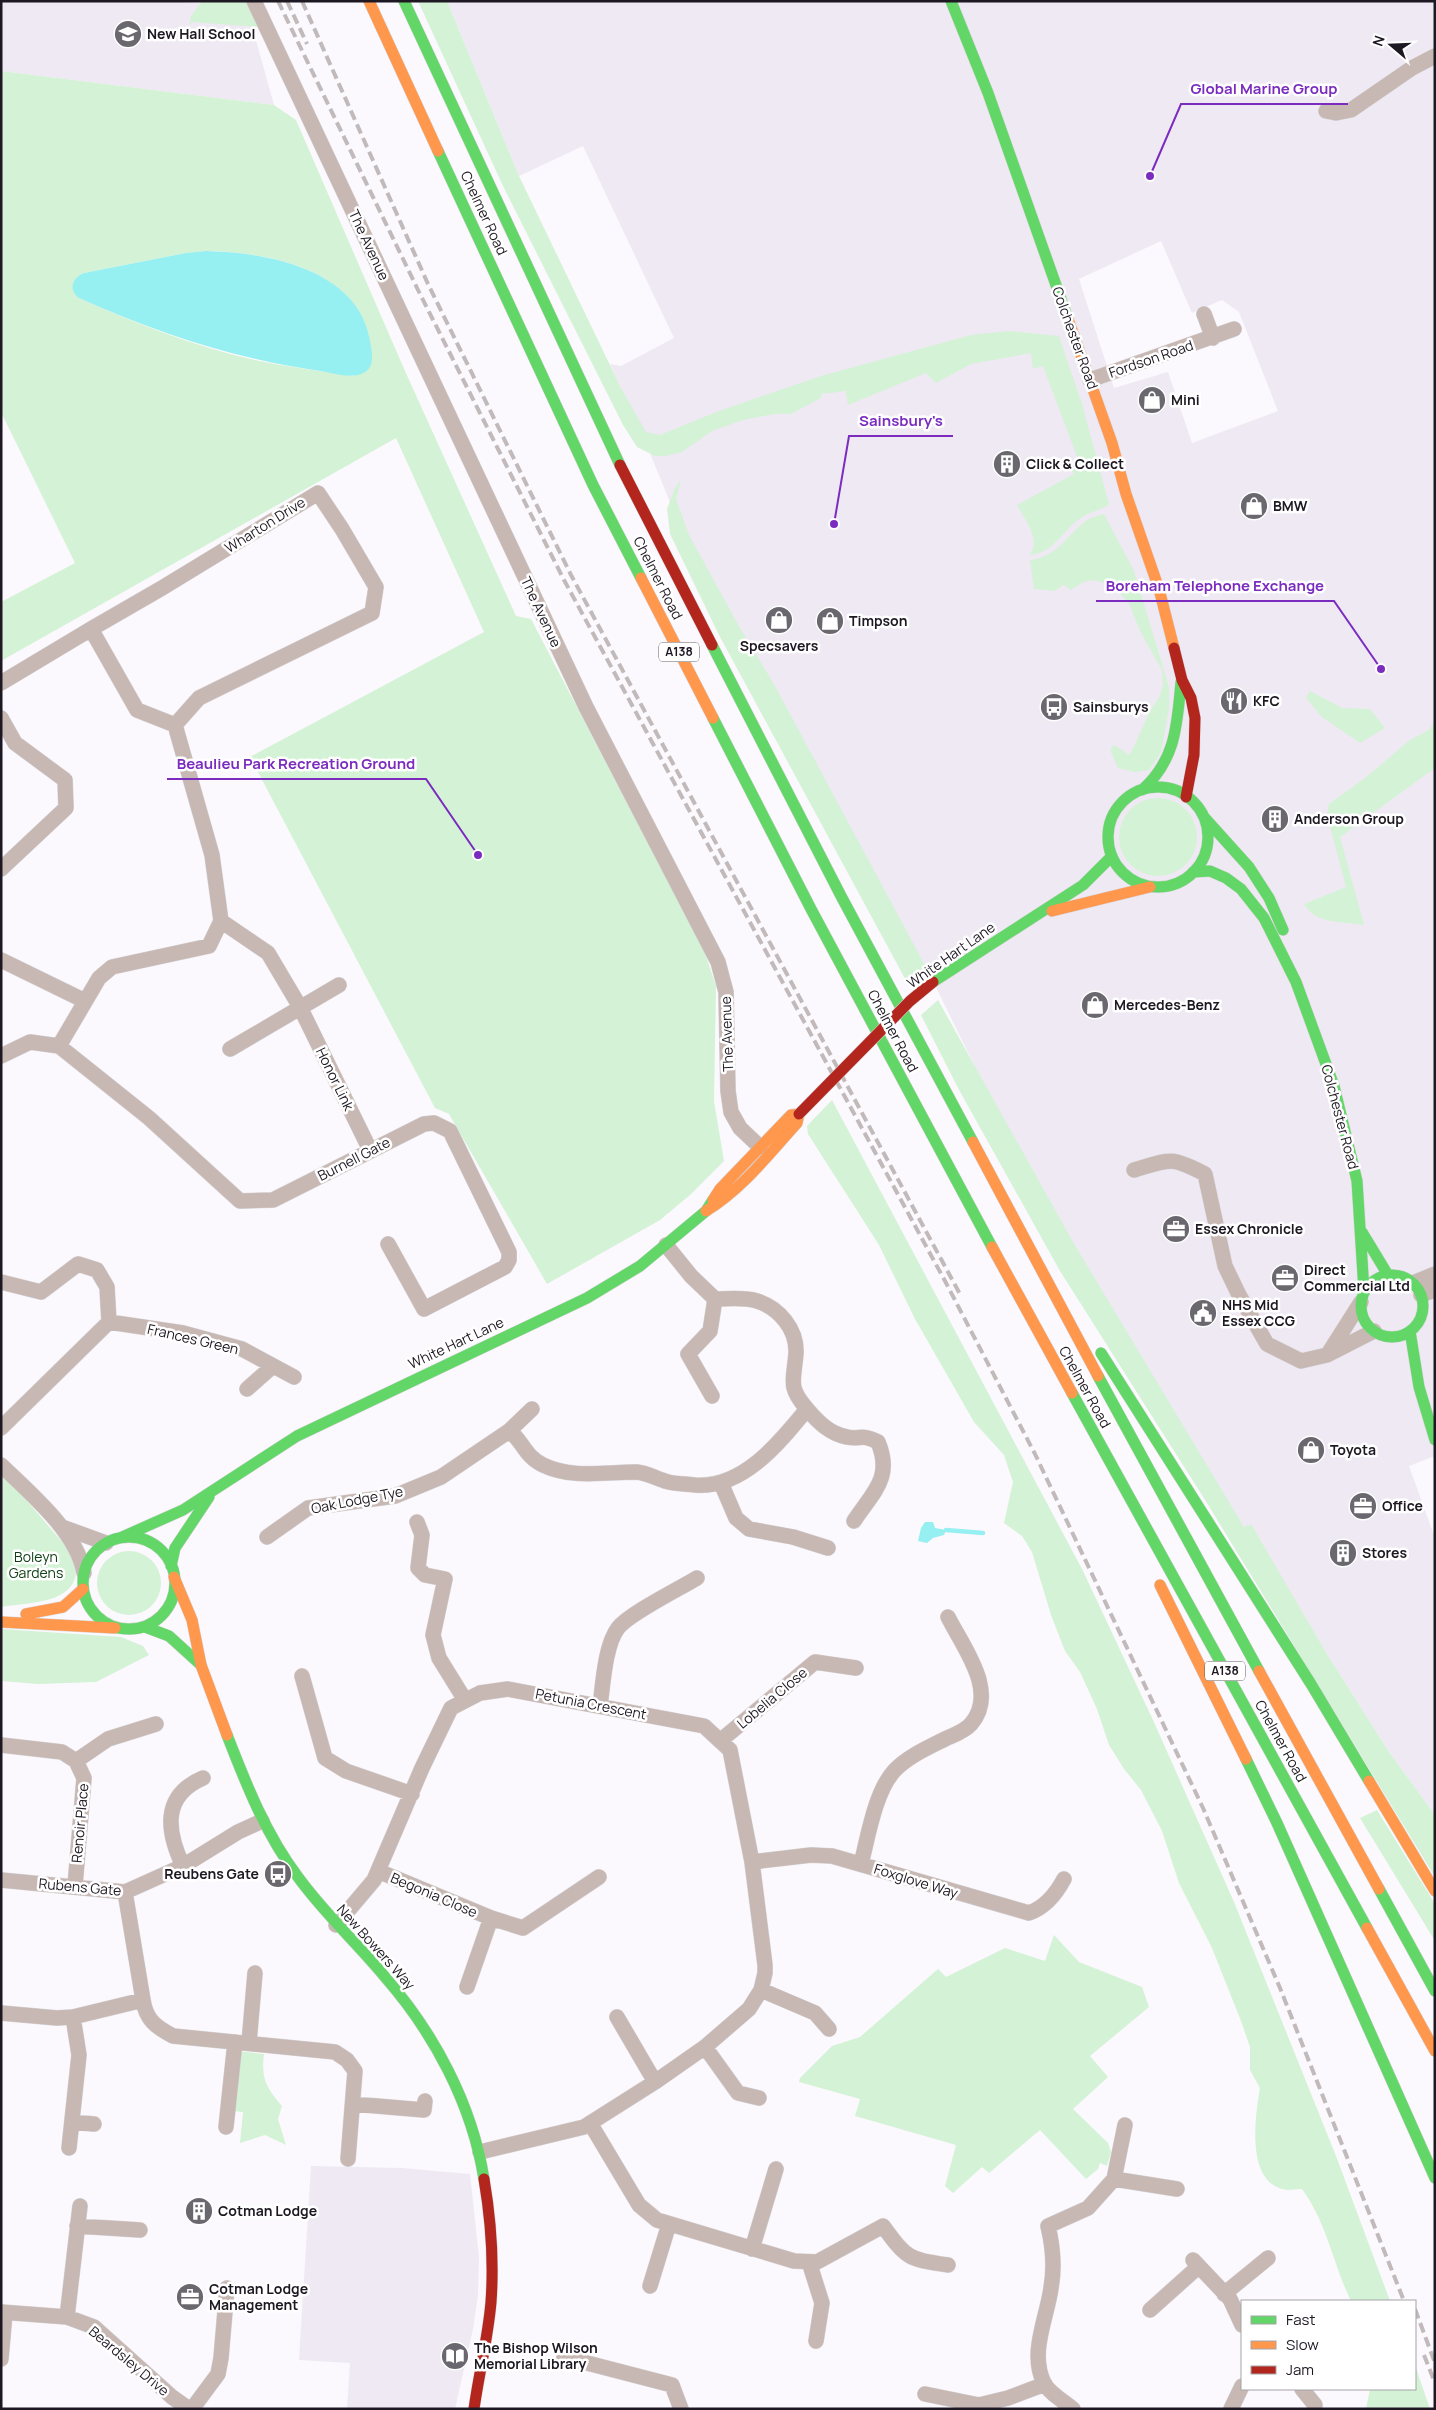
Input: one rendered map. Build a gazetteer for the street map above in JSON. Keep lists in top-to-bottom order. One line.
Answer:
{"streets":{"main road":["Chelmer Road","Colchester Road","A138","White Hart Lane","New Bowers Way"],"street":["The Avenue","Fordson Road","Wharton Drive","Honor Link","Burnell Gate","Frances Green","Oak Lodge Tye","Lobelia Close","Petunia Crescent","Renoir Place","Foxglove Way","Rubens Gate","Begonia Close","Beardsley Drive"]},"crossings":[["Chelmer Road","A138"],["The Avenue","White Hart Lane"],["Colchester Road","Fordson Road"],["Colchester Road","White Hart Lane"],["White Hart Lane","New Bowers Way"],["Honor Link","Burnell Gate"],["Lobelia Close","Petunia Crescent"],["Petunia Crescent","Foxglove Way"],["Petunia Crescent","Begonia Close"],["Petunia Crescent","New Bowers Way"],["Renoir Place","Rubens Gate"],["Rubens Gate","New Bowers Way"]],"parks":["Boleyn Gardens"],"places":{"school or university":["New Hall School"],"other":["Global Marine Group","Sainsbury's","Boreham Telephone Exchange","Beaulieu Park Recreation Ground"],"shop":["Mini","BMW","Specsavers","Timpson","Mercedes-Benz","Toyota"],"building":["Click & Collect","Anderson Group","Stores","Cotman Lodge"],"restaurant":["KFC"],"bus stop":["Sainsburys","Reubens Gate"],"office":["Essex Chronicle","Direct Commercial Ltd","Office","Cotman Lodge Management"],"public building":["NHS Mid Essex CCG"],"library":["The Bishop Wilson Memorial Library"]},"legend":["Fast","Slow","Jam"],"north":"left"}
